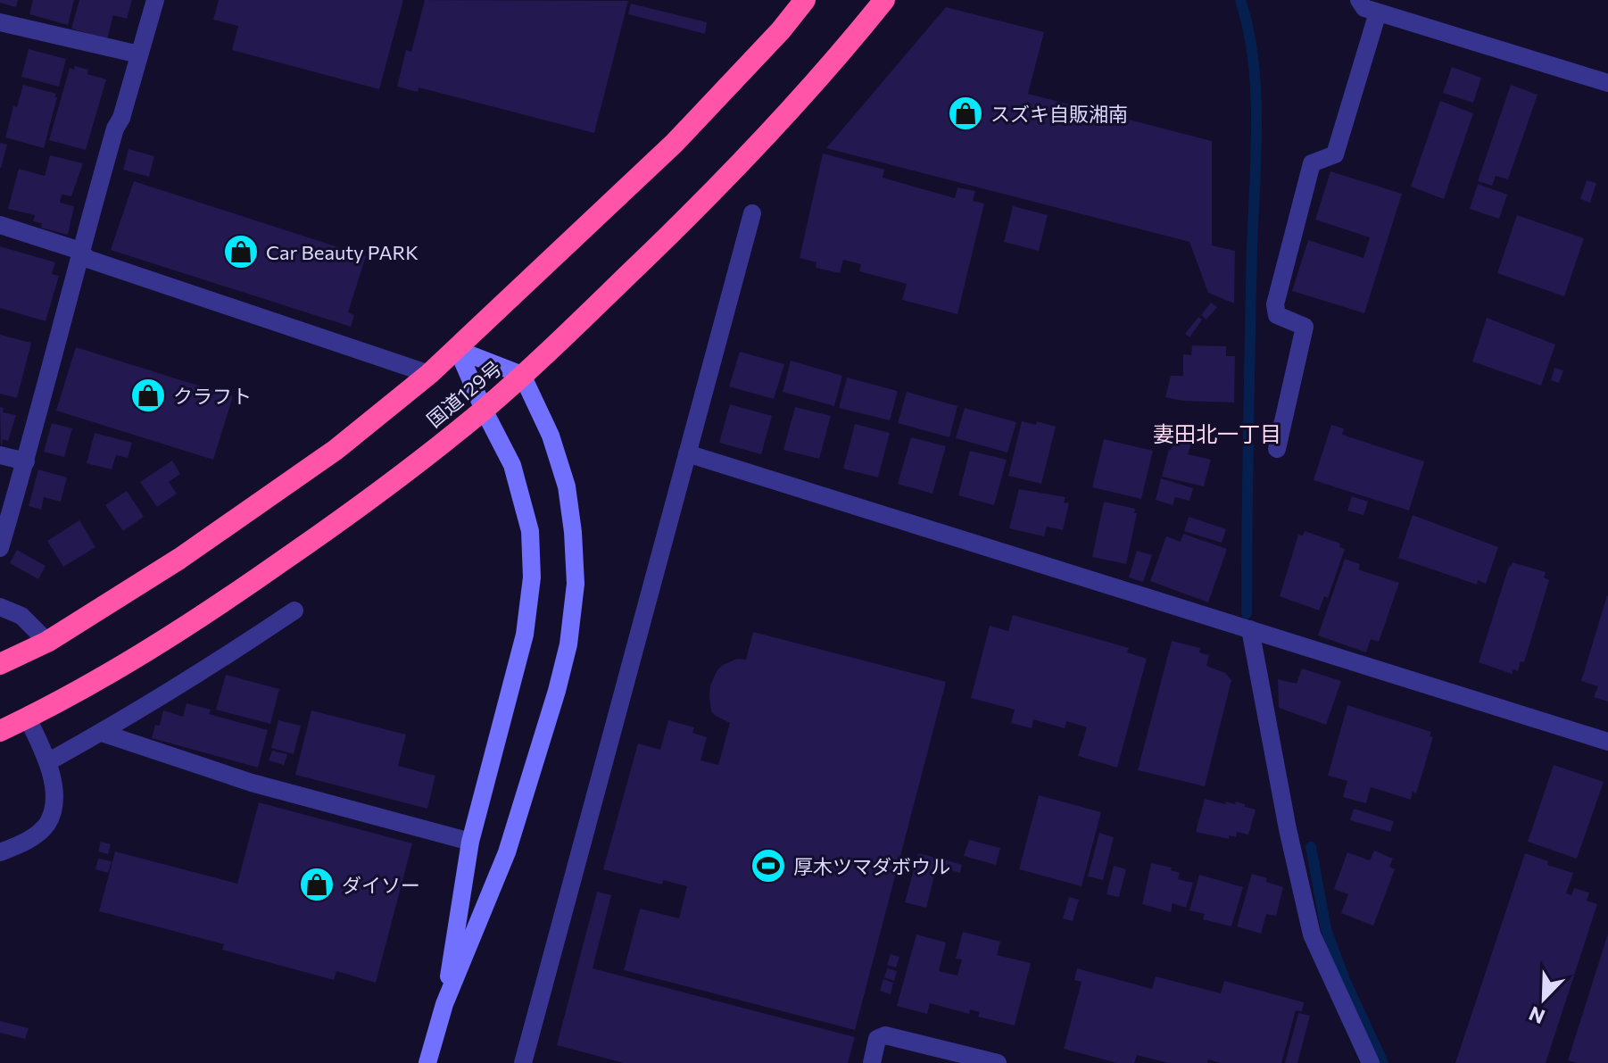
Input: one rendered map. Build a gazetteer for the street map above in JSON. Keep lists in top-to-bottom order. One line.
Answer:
{"streets":{"highway":["国道129号"]},"districts":["妻田北一丁目"],"places":{"shop":["スズキ自販湘南","Car Beauty PARK","クラフト","ダイソー"],"sports":["厚木ツマダボウル"]},"north":"bottom left"}
